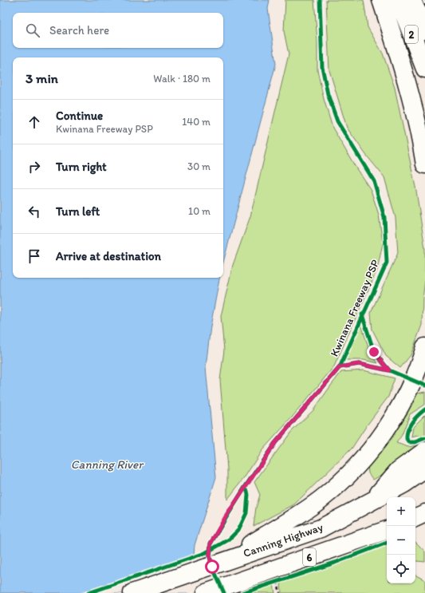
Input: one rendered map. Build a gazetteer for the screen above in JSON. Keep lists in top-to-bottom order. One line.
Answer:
{"streets":{"highway":["2","Canning Highway","6"],"cycle path":["Kwinana Freeway PSP"]},"water":["Canning River"],"page":{"search":"Search here","heading":["3 min","Walk · 180 m"],"list":[["Continue","Kwinana Freeway PSP","140 m"],["Turn right","30 m"],["Turn left","10 m"],"Arrive at destination"],"map_buttons":["+","−"]}}
